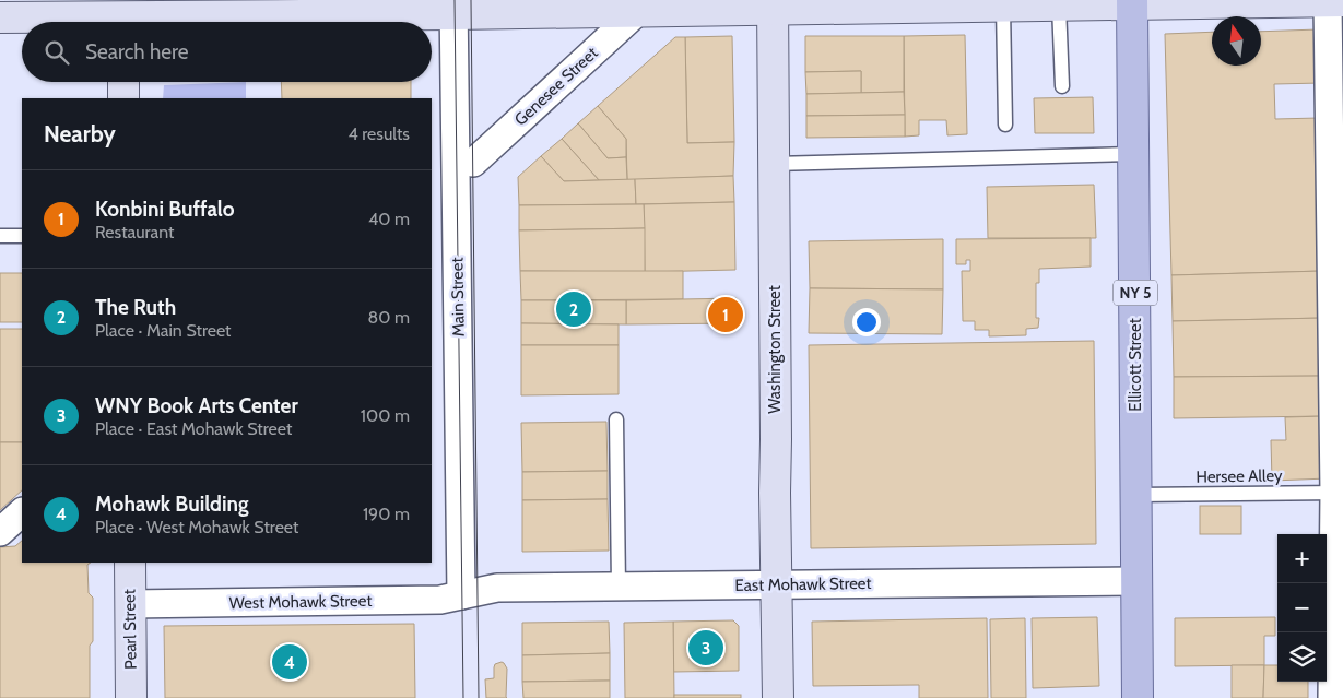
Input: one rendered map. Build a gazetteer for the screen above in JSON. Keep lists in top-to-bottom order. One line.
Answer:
{"streets":{"main road":["NY 5","Ellicott Street"],"street":["Genesee Street","Main Street","Washington Street","East Mohawk Street","West Mohawk Street","Pearl Street"],"lane":["Hersee Alley"]},"crossings":[["Genesee Street","Main Street"],["Main Street","East Mohawk Street"],["Main Street","West Mohawk Street"],["Washington Street","East Mohawk Street"],["Ellicott Street","Hersee Alley"],["Ellicott Street","East Mohawk Street"],["East Mohawk Street","West Mohawk Street"],["West Mohawk Street","Pearl Street"]],"north":"top","page":{"search":"Search here","heading":["Nearby","4 results"],"list":[{"mark":"1","name":"Konbini Buffalo","note":"Restaurant","value":"40 m"},{"mark":"2","name":"The Ruth","note":"Place · Main Street","value":"80 m"},{"mark":"3","name":"WNY Book Arts Center","note":"Place · East Mohawk Street","value":"100 m"},{"mark":"4","name":"Mohawk Building","note":"Place · West Mohawk Street","value":"190 m"}],"pins":["2","1","3","4"],"map_buttons":["+","−"]}}
